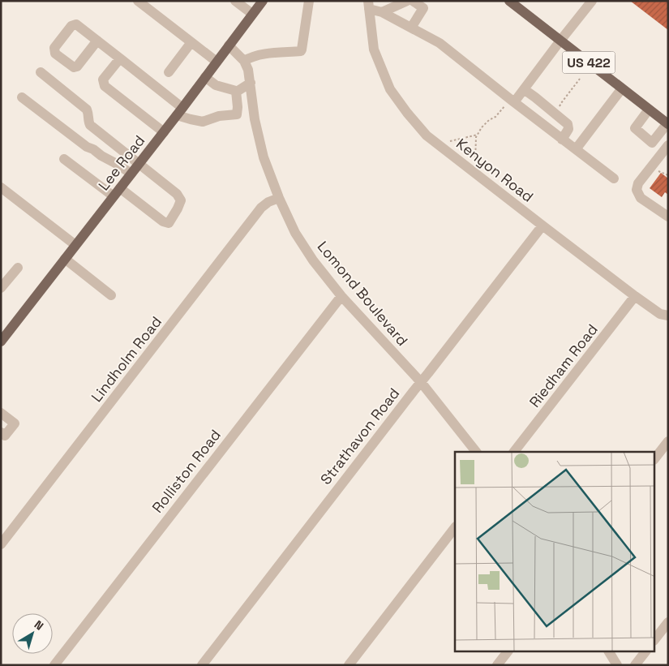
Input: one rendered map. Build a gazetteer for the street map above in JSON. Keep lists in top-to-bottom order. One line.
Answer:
{"streets":{"main road":["US 422","Lee Road"],"street":["Kenyon Road","Lomond Boulevard","Lindholm Road","Riedham Road","Strathavon Road","Rolliston Road"]},"crossings":[["Lee Road","Lomond Boulevard"],["Kenyon Road","Riedham Road"],["Kenyon Road","Strathavon Road"],["Lomond Boulevard","Lindholm Road"],["Lomond Boulevard","Strathavon Road"],["Lomond Boulevard","Rolliston Road"]],"north":"top right"}
